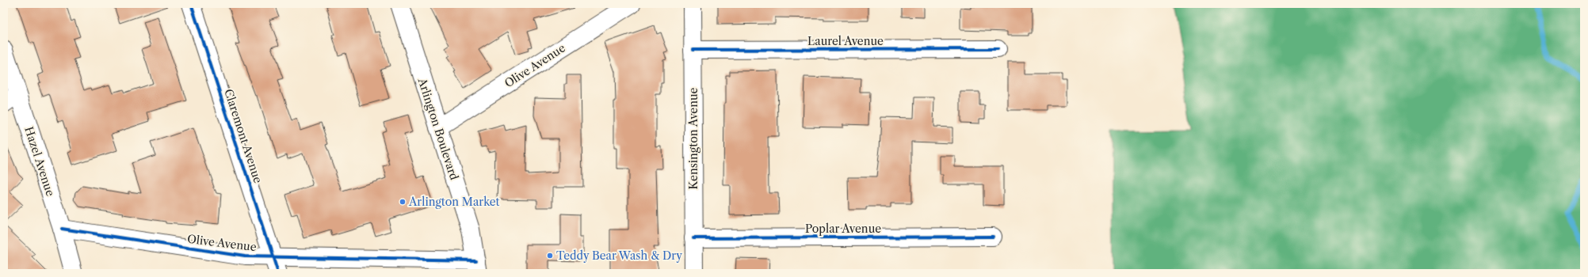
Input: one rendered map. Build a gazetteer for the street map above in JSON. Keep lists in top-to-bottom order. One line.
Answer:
{"streets":{"street":["Laurel Avenue","Olive Avenue","Arlington Boulevard","Claremont Avenue","Kensington Avenue","Hazel Avenue","Poplar Avenue"]},"crossings":[["Laurel Avenue","Kensington Avenue"],["Olive Avenue","Arlington Boulevard"],["Olive Avenue","Claremont Avenue"],["Olive Avenue","Hazel Avenue"],["Kensington Avenue","Poplar Avenue"]],"places":["Arlington Market","Teddy Bear Wash & Dry"]}
